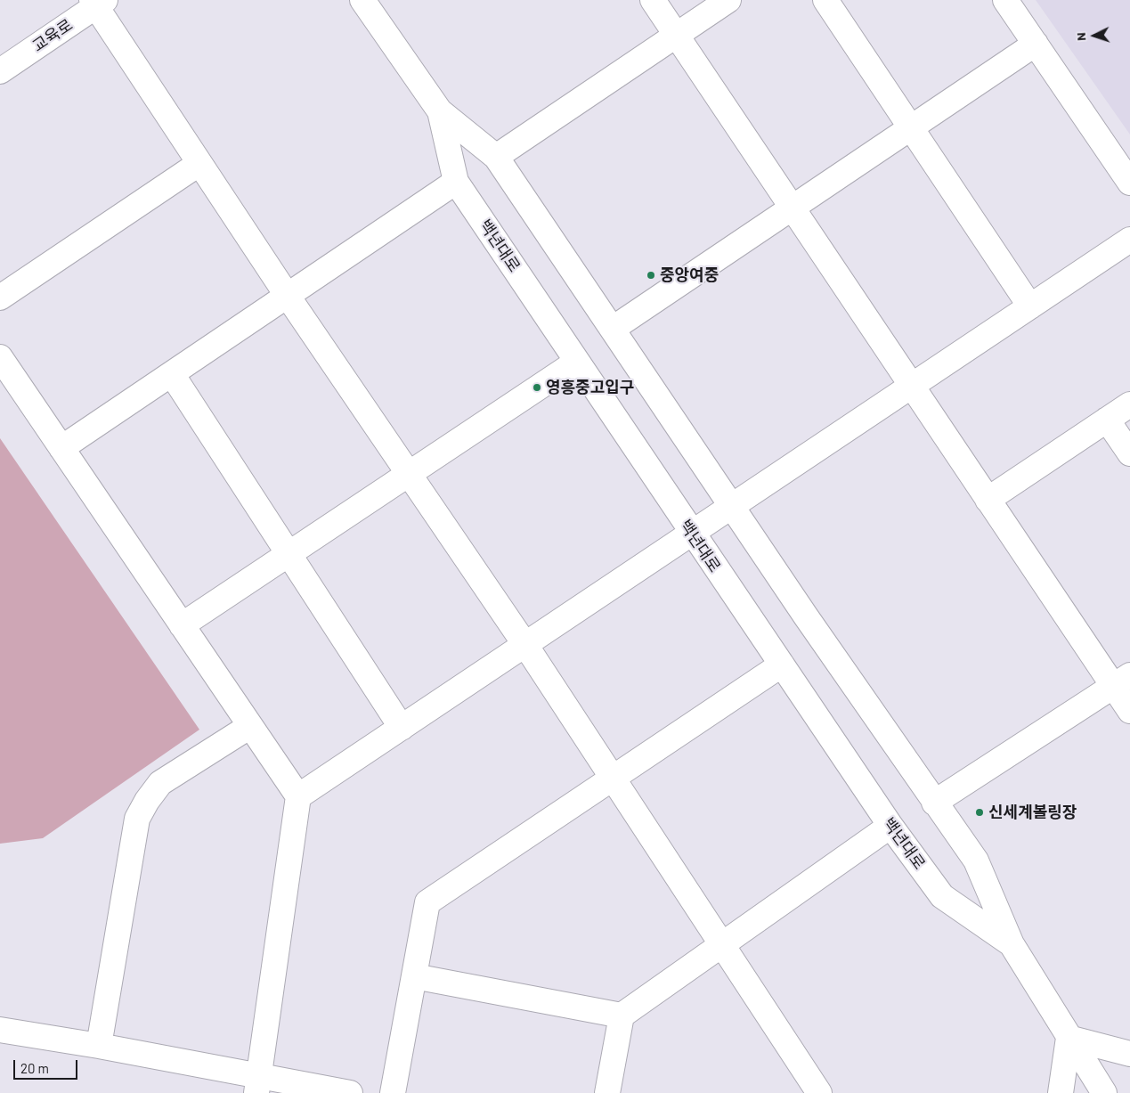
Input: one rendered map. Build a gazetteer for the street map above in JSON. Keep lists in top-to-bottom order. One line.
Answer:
{"streets":{"street":["교육로","백년대로"]},"places":["중앙여중","영흥중고입구","신세계볼링장"],"scale_bar":"20 m","north":"left"}
